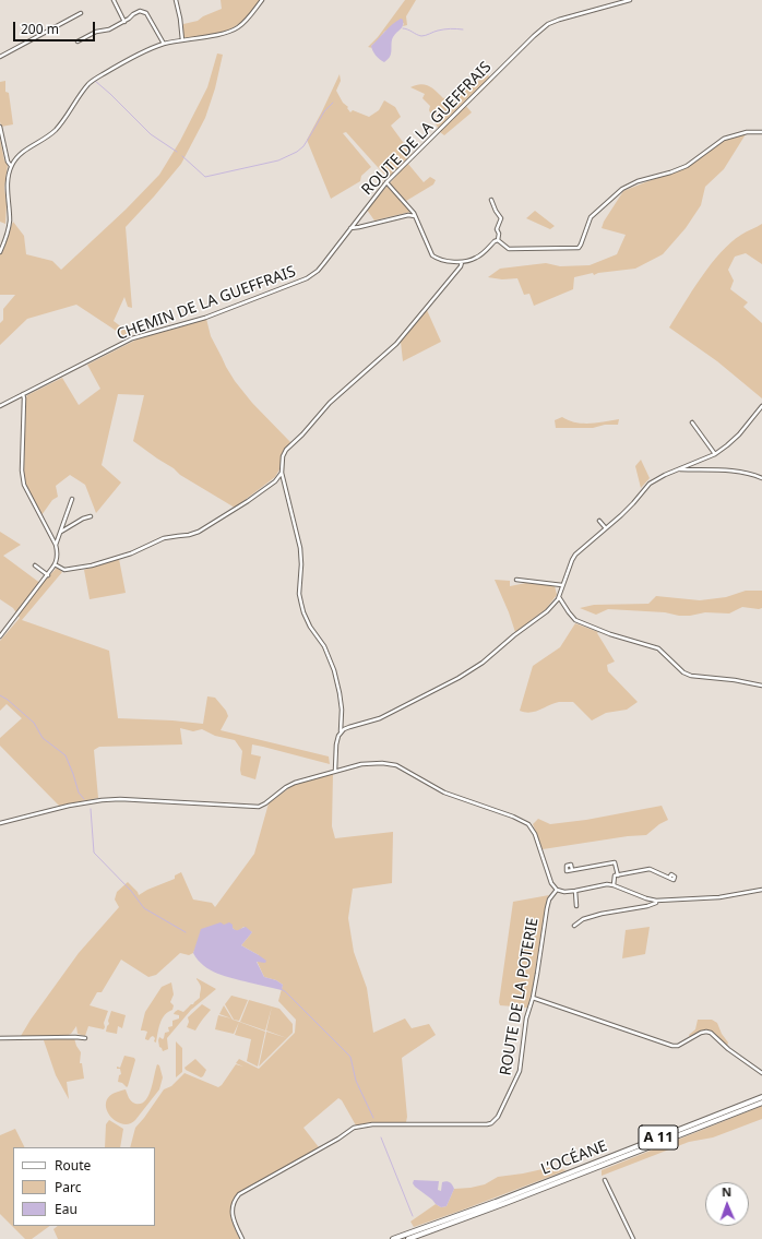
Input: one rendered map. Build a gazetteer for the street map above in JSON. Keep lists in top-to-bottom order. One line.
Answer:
{"streets":{"highway":["A 11","L’OCÉANE"],"street":["ROUTE DE LA GUEFFRAIS","CHEMIN DE LA GUEFFRAIS","ROUTE DE LA POTERIE"]},"crossings":[["ROUTE DE LA GUEFFRAIS","CHEMIN DE LA GUEFFRAIS"]],"legend":["Route","Parc","Eau"],"scale_bar":"200 m","north":"top"}
